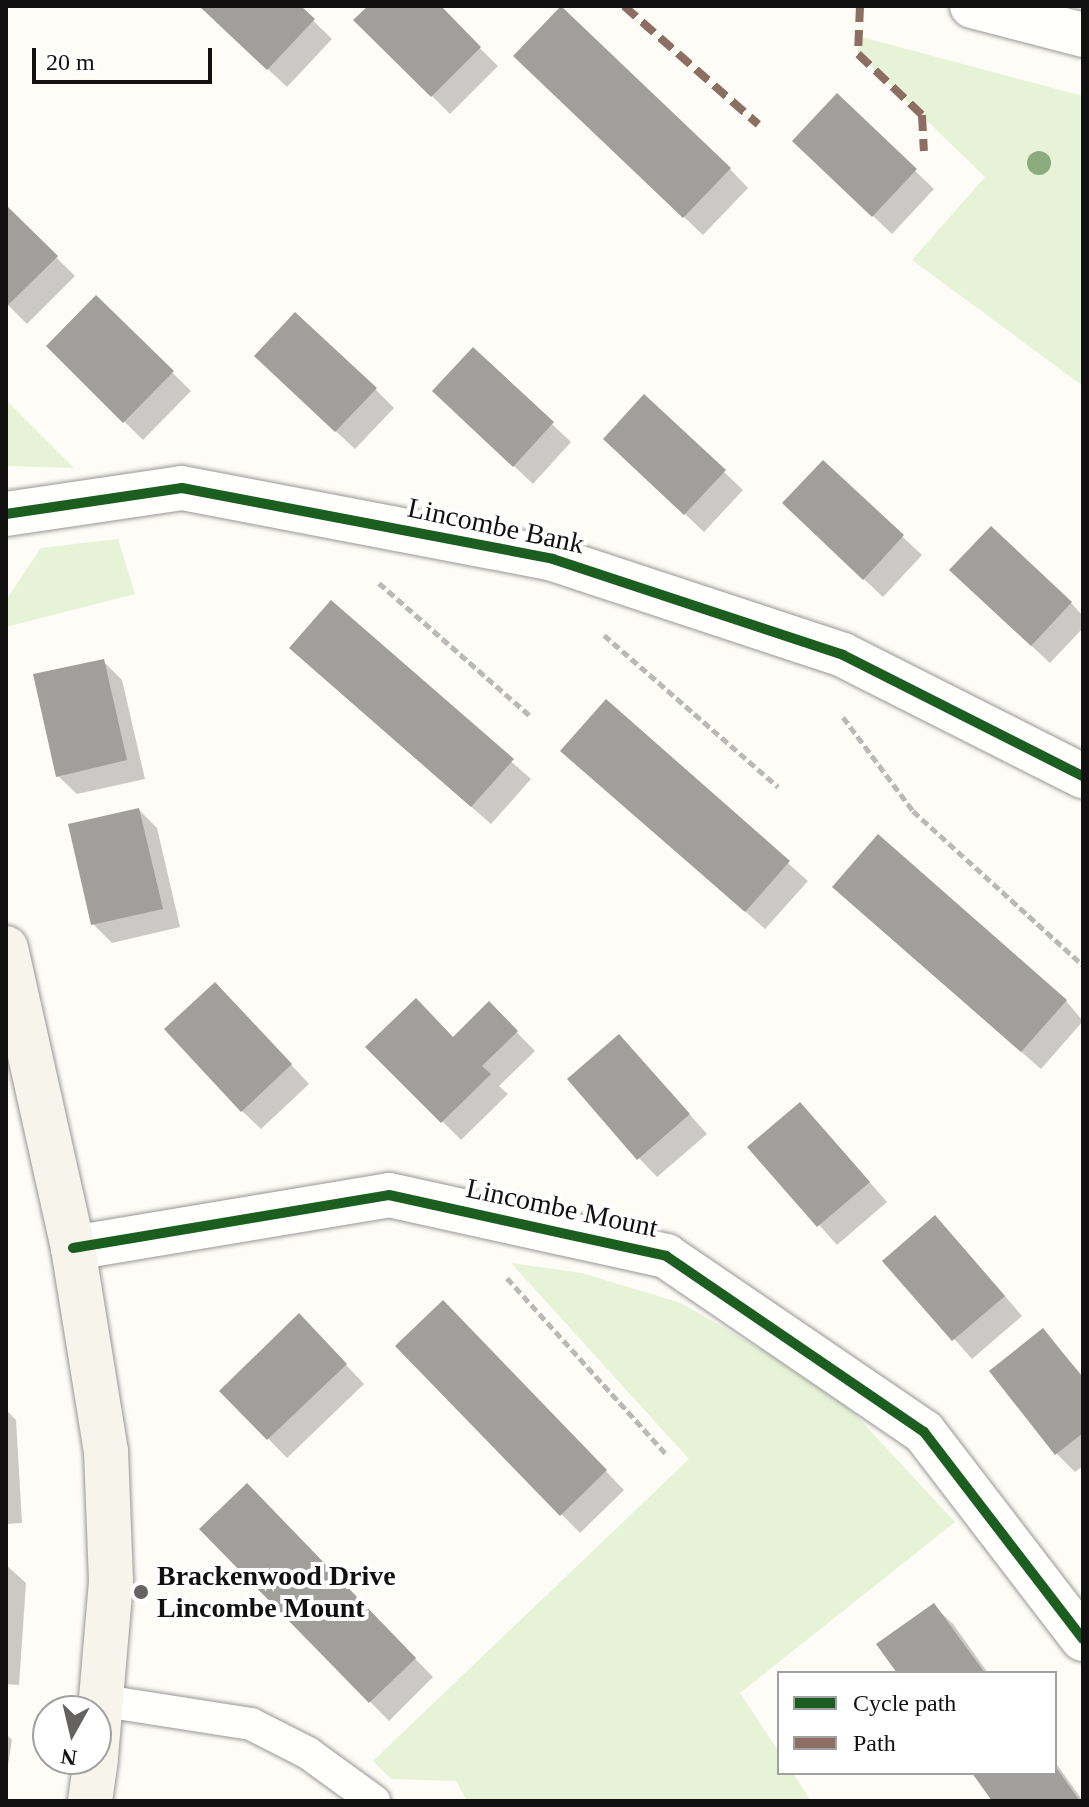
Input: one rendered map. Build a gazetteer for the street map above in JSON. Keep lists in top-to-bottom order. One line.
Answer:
{"streets":{"street":["Lincombe Bank","Lincombe Mount"]},"places":["Brackenwood Drive Lincombe Mount"],"legend":["Cycle path","Path"],"scale_bar":"20 m","north":"bottom"}
